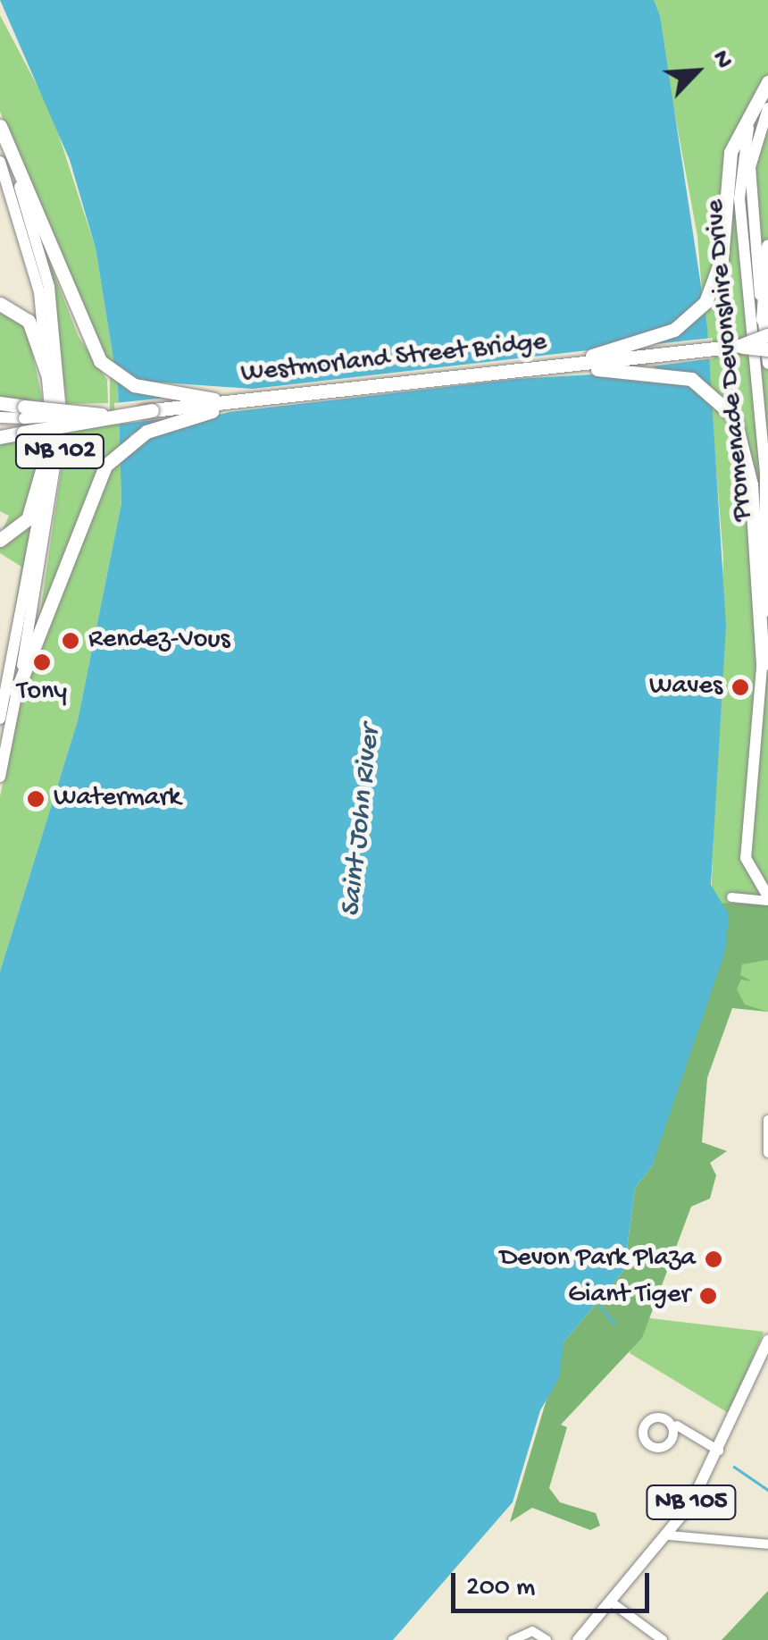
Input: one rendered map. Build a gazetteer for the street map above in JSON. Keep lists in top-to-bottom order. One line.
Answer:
{"streets":{"highway":["Westmorland Street Bridge"],"main road":["Promenade Devonshire Drive","NB 102","NB 105"]},"water":["Saint John River"],"places":["Rendez-Vous","Tony","Waves","Watermark","Devon Park Plaza","Giant Tiger"],"scale_bar":"200 m","north":"top right"}
